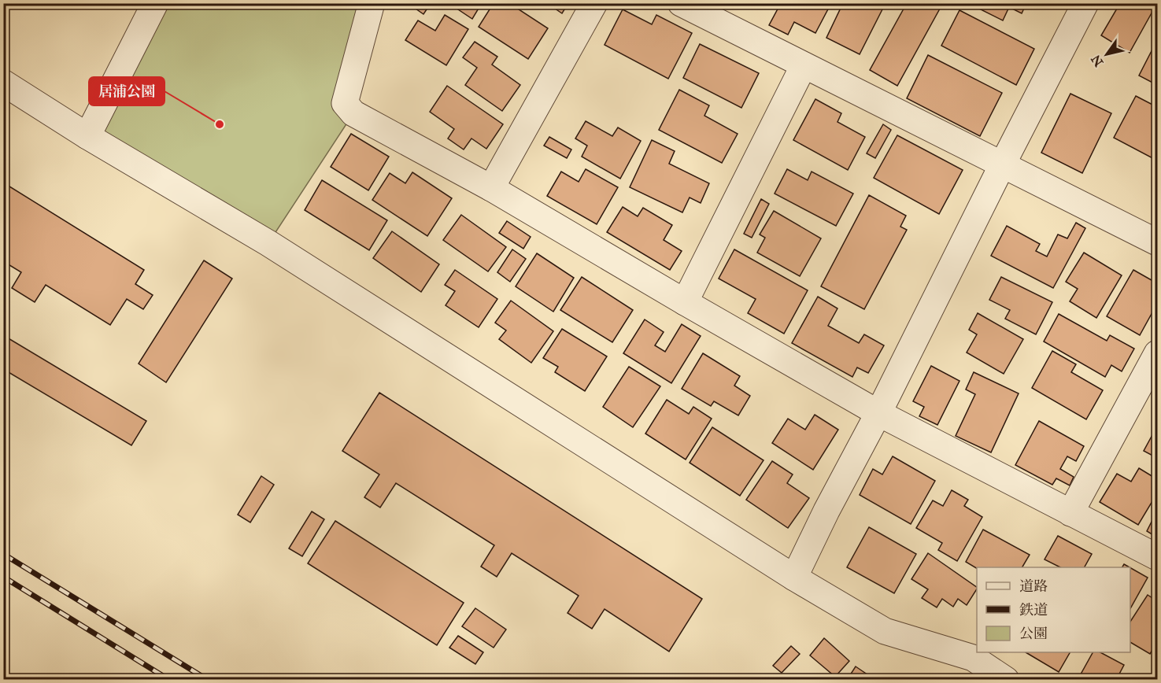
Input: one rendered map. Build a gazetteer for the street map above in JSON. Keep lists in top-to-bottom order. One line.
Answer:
{"places":["居浦公園"],"legend":["道路","鉄道","公園"],"north":"bottom left"}
